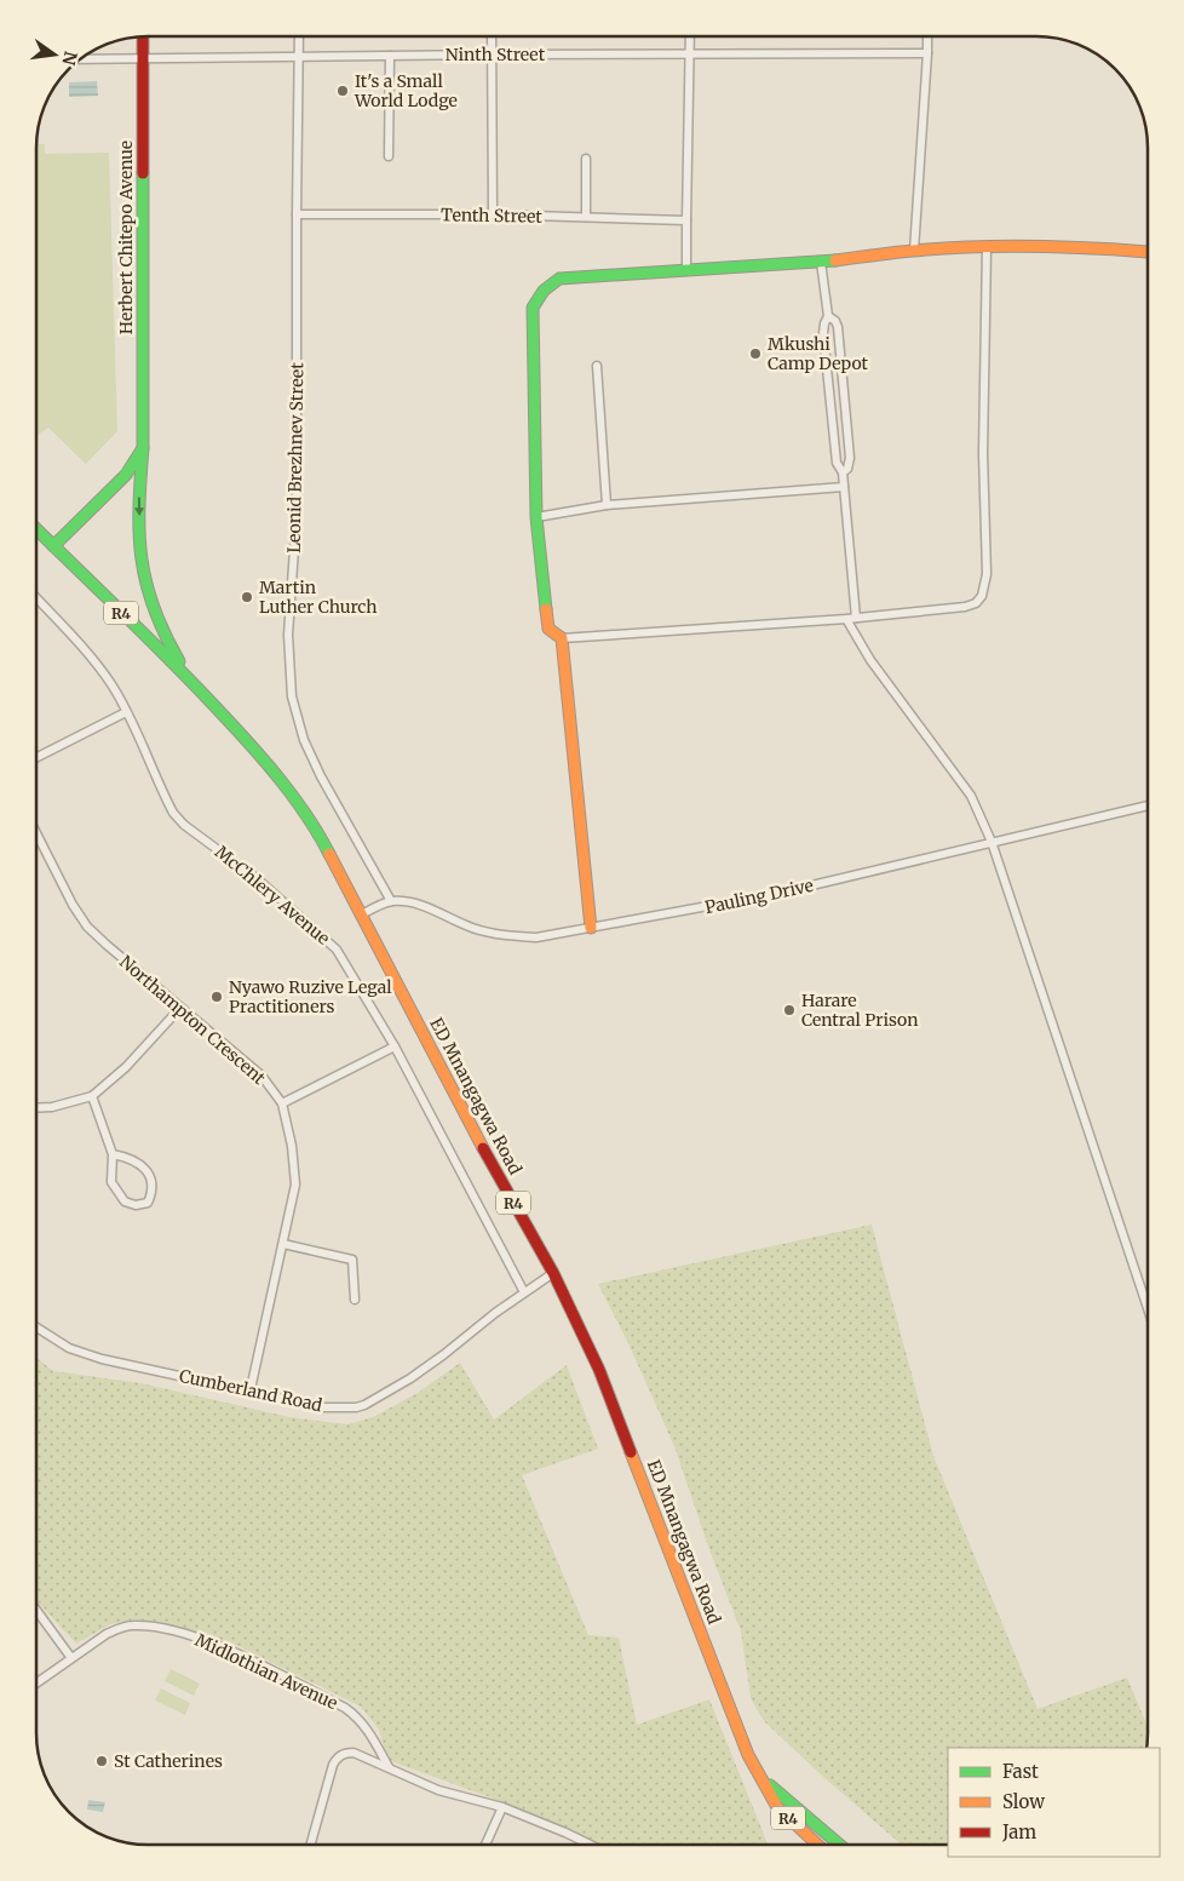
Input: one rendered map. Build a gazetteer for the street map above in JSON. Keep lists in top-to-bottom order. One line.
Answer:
{"streets":{"main road":["Herbert Chitepo Avenue","R4","ED Mnangagwa Road"],"street":["Ninth Street","Tenth Street","Leonid Brezhnev Street","McChlery Avenue","Pauling Drive","Northampton Crescent","Cumberland Road","Midlothian Avenue"]},"crossings":[["Ninth Street","Herbert Chitepo Avenue"],["Ninth Street","Leonid Brezhnev Street"],["Tenth Street","Leonid Brezhnev Street"],["Herbert Chitepo Avenue","ED Mnangagwa Road"],["Leonid Brezhnev Street","Pauling Drive"],["R4","ED Mnangagwa Road"],["McChlery Avenue","Cumberland Road"],["Northampton Crescent","Cumberland Road"],["ED Mnangagwa Road","Cumberland Road"]],"one_way":["Herbert Chitepo Avenue"],"places":["It's a Small World Lodge","Mkushi Camp Depot","Martin Luther Church","Nyawo Ruzive Legal Practitioners","Harare Central Prison","St Catherines"],"legend":["Fast","Slow","Jam"],"north":"right"}
